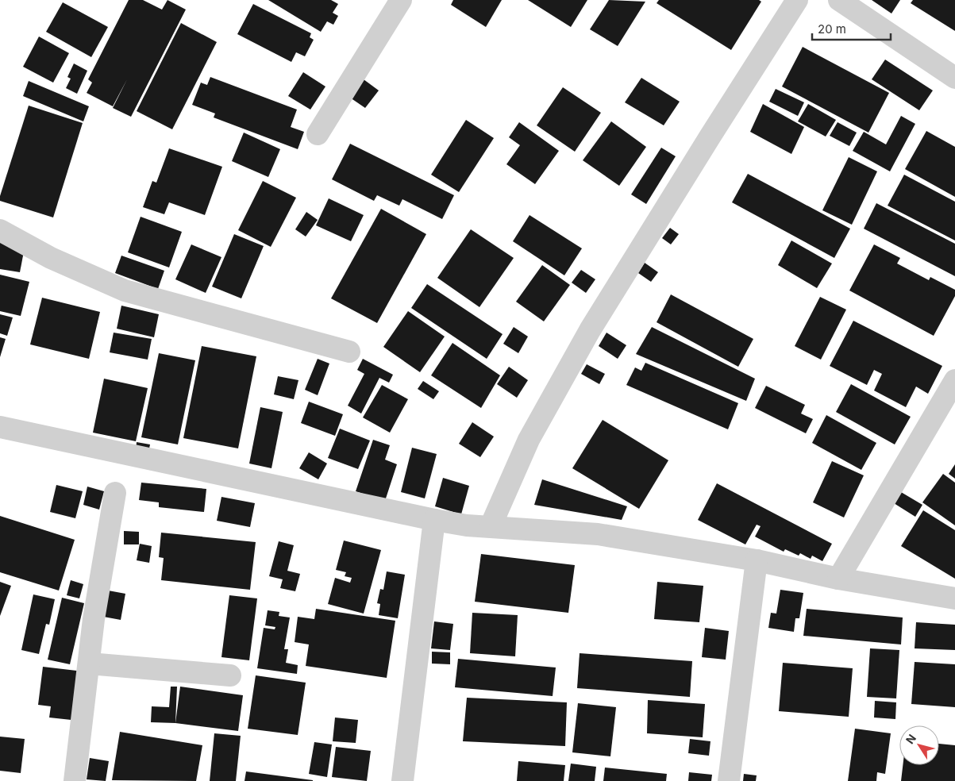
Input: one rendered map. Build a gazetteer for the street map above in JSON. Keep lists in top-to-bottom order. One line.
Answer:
{"scale_bar":"20 m","north":"top left"}
